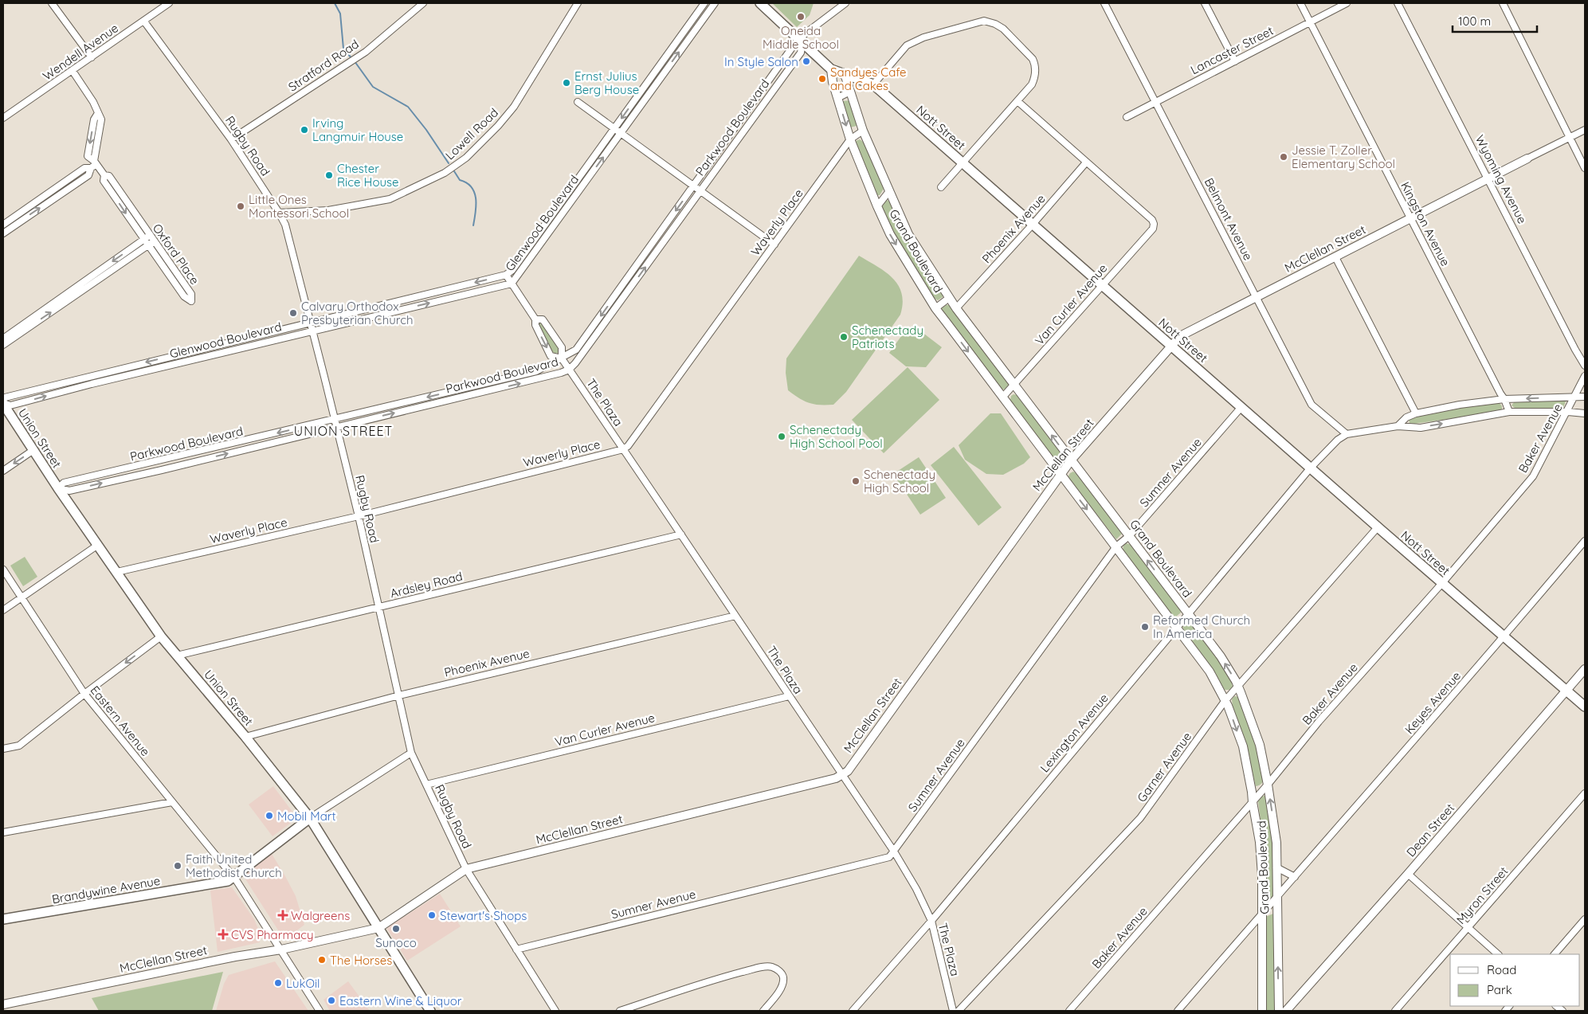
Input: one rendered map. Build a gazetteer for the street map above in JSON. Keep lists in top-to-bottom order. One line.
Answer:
{"streets":{"main road":["Nott Street","Union Street","Brandywine Avenue"],"street":["Lancaster Street","Wendell Avenue","Stratford Road","Parkwood Boulevard","Lowell Road","Rugby Road","Wyoming Avenue","Belmont Avenue","Waverly Place","Glenwood Boulevard","Kingston Avenue","Phoenix Avenue","McClellan Street","Grand Boulevard","Oxford Place","Van Curler Avenue","The Plaza","Baker Avenue","Sumner Avenue","Ardsley Road","Keyes Avenue","Eastern Avenue","Lexington Avenue","Garner Avenue","Dean Street","Myron Street"]},"crossings":[["Lancaster Street","Belmont Avenue"],["Lancaster Street","Kingston Avenue"],["Wendell Avenue","Rugby Road"],["Wendell Avenue","Oxford Place"],["Stratford Road","Rugby Road"],["Parkwood Boulevard","Nott Street"],["Parkwood Boulevard","Rugby Road"],["Parkwood Boulevard","The Plaza"],["Parkwood Boulevard","Union Street"],["Nott Street","Phoenix Avenue"],["Nott Street","McClellan Street"],["Nott Street","Grand Boulevard"],["Nott Street","Van Curler Avenue"],["Nott Street","Baker Avenue"],["Nott Street","Sumner Avenue"],["Nott Street","Keyes Avenue"],["Nott Street","Lexington Avenue"],["Nott Street","Garner Avenue"],["Nott Street","Dean Street"],["Lowell Road","Rugby Road"],["Rugby Road","Waverly Place"],["Rugby Road","Glenwood Boulevard"],["Rugby Road","Phoenix Avenue"],["Rugby Road","McClellan Street"],["Rugby Road","Van Curler Avenue"],["Rugby Road","Sumner Avenue"],["Rugby Road","Ardsley Road"],["Rugby Road","Brandywine Avenue"],["Wyoming Avenue","McClellan Street"],["Belmont Avenue","McClellan Street"],["Belmont Avenue","Lexington Avenue"],["Waverly Place","Grand Boulevard"],["Waverly Place","The Plaza"],["Waverly Place","Union Street"],["Glenwood Boulevard","The Plaza"],["Glenwood Boulevard","Union Street"],["Kingston Avenue","McClellan Street"],["Phoenix Avenue","Grand Boulevard"],["Phoenix Avenue","Van Curler Avenue"],["Phoenix Avenue","The Plaza"],["Phoenix Avenue","Union Street"],["McClellan Street","Grand Boulevard"],["McClellan Street","The Plaza"],["McClellan Street","Union Street"],["McClellan Street","Eastern Avenue"],["Grand Boulevard","Van Curler Avenue"],["Grand Boulevard","Baker Avenue"],["Grand Boulevard","Sumner Avenue"],["Grand Boulevard","Keyes Avenue"],["Grand Boulevard","Lexington Avenue"],["Grand Boulevard","Garner Avenue"],["Grand Boulevard","Dean Street"],["Van Curler Avenue","The Plaza"],["The Plaza","Sumner Avenue"],["The Plaza","Ardsley Road"],["The Plaza","Lexington Avenue"],["Union Street","Ardsley Road"],["Union Street","Brandywine Avenue"],["Eastern Avenue","Brandywine Avenue"]],"districts":["UNION STREET"],"places":{"other":["Oneida Middle School","In Style Salon","Sandyes Cafe and Cakes","Ernst Julius Berg House","Irving Langmuir House","Jessie T. Zoller Elementary School","Chester Rice House","Little Ones Montessori School","Calvary Orthodox Presbyterian Church","Schenectady Patriots","Schenectady High School Pool","Schenectady High School","Reformed Church In America","Mobil Mart","Faith United Methodist Church","Stewart's Shops","Sunoco","The Horses","LukOil","Eastern Wine & Liquor"],"health":["Walgreens","CVS Pharmacy"]},"legend":["Road","Park"],"scale_bar":"100 m"}
